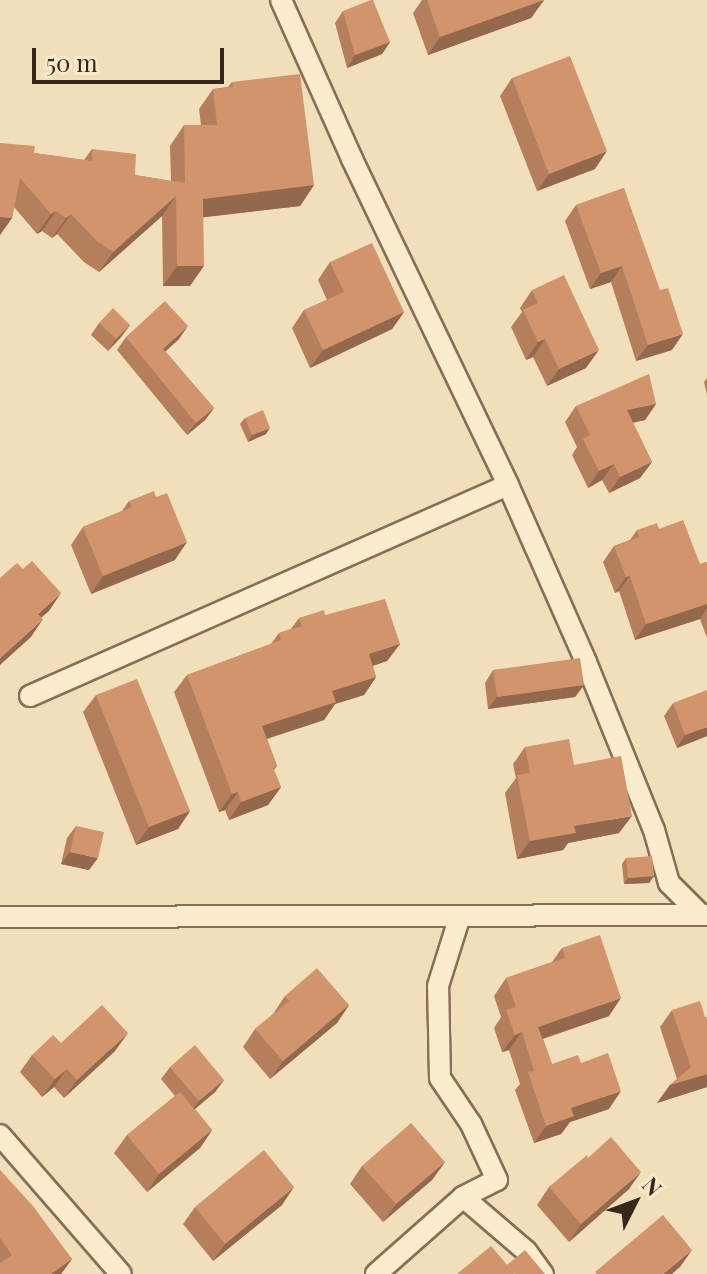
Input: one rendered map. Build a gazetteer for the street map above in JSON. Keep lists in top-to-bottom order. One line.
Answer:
{"scale_bar":"50 m","north":"top right"}
